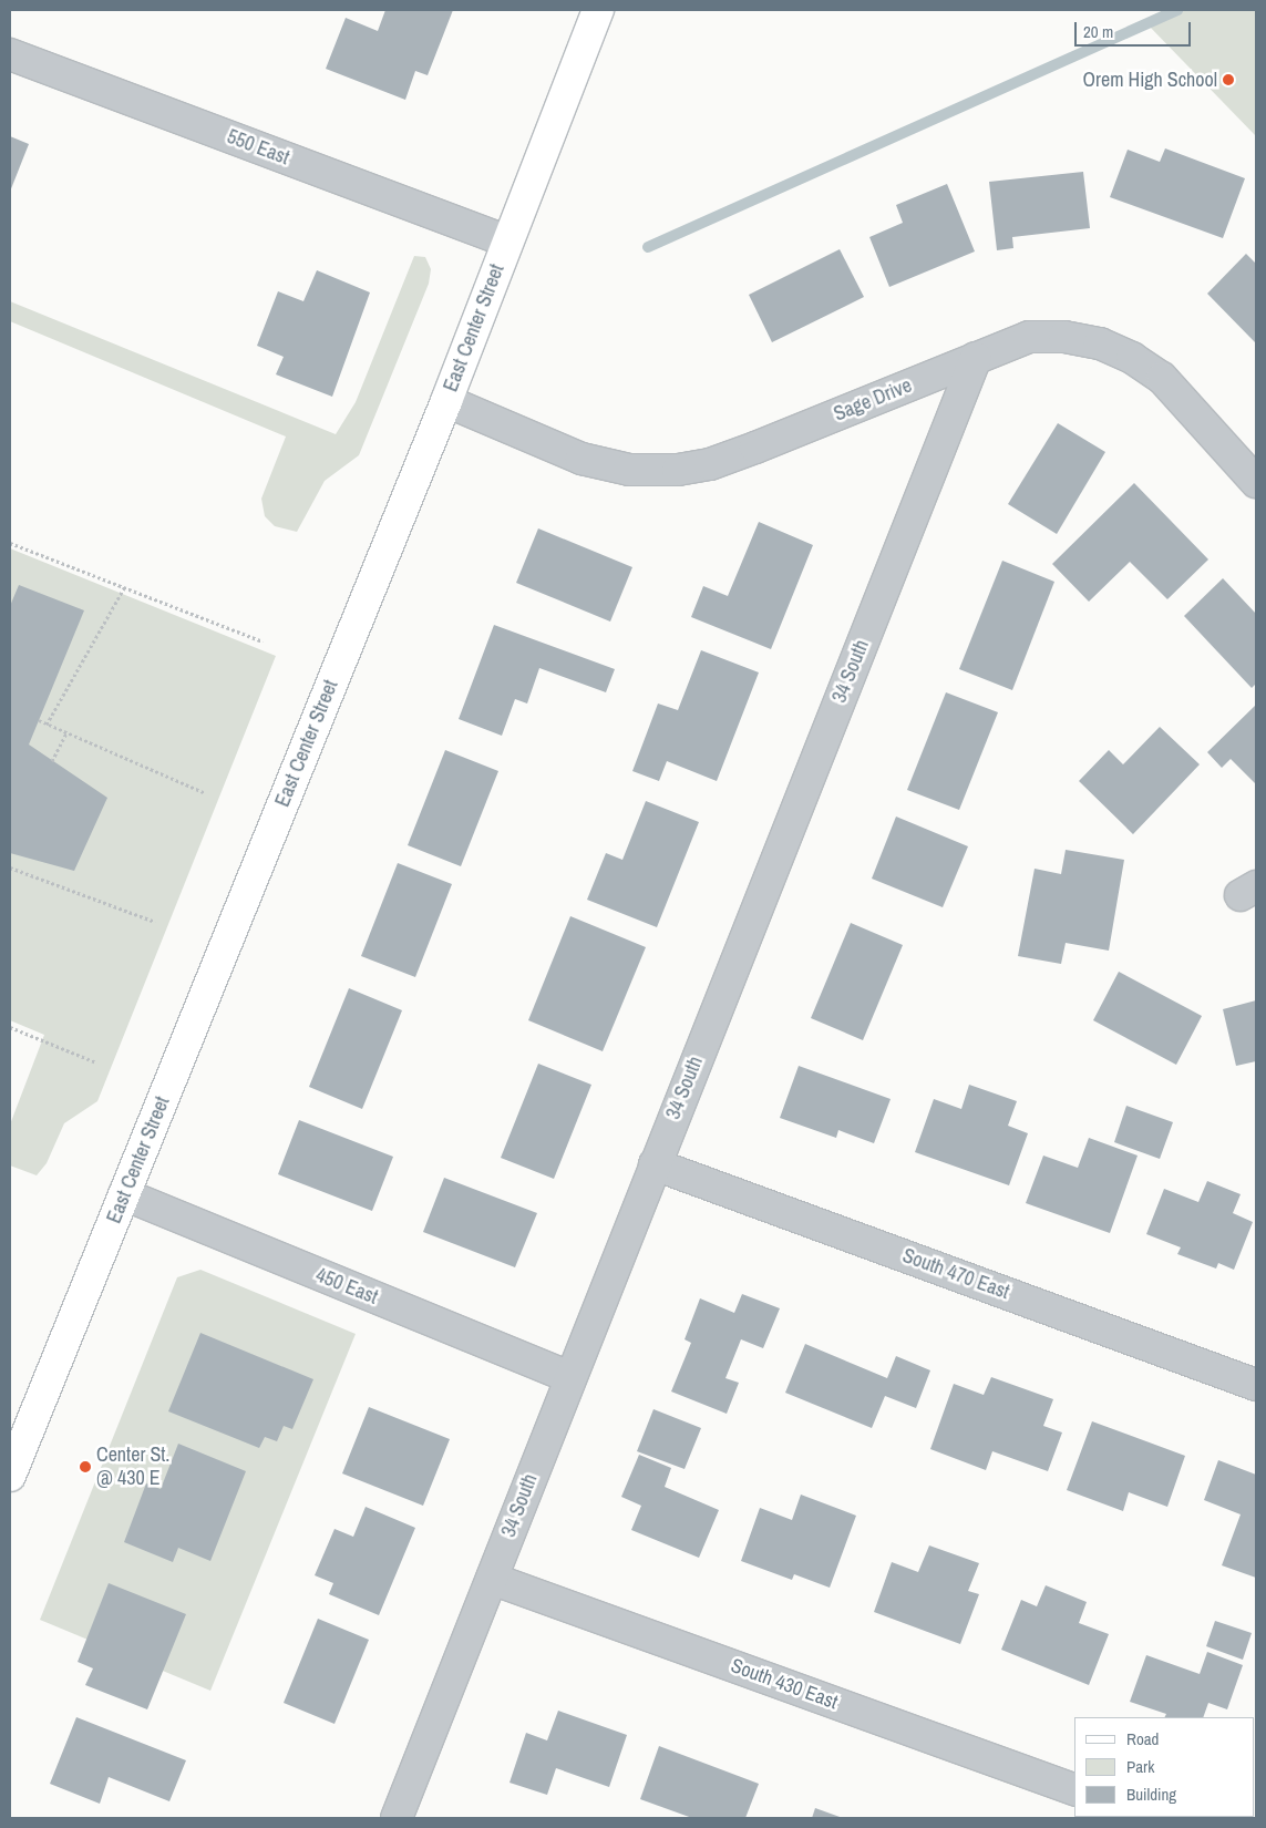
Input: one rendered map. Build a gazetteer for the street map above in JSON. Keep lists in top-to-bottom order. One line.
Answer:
{"streets":{"main road":["East Center Street"],"street":["550 East","Sage Drive","34 South","South 470 East","450 East","South 430 East"]},"crossings":[["550 East","East Center Street"],["East Center Street","Sage Drive"],["East Center Street","450 East"],["Sage Drive","34 South"],["34 South","South 470 East"],["34 South","450 East"],["34 South","South 430 East"]],"places":["Orem High School","Center St. @ 430 E"],"legend":["Road","Park","Building"],"scale_bar":"20 m"}
